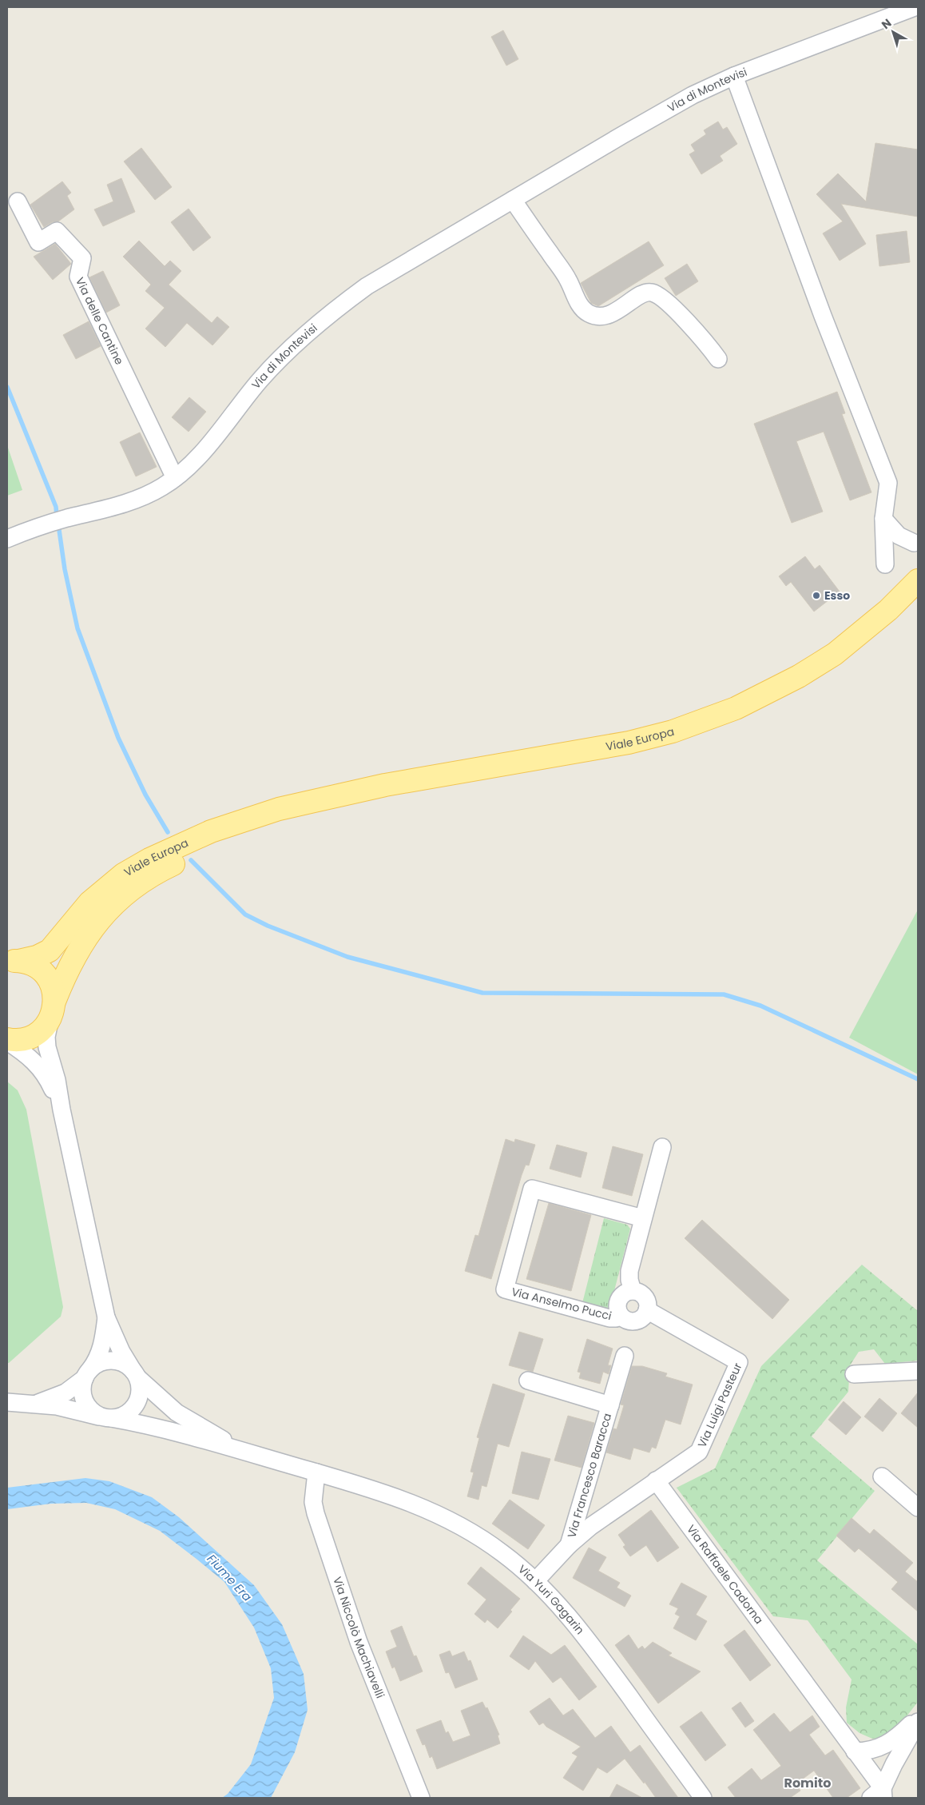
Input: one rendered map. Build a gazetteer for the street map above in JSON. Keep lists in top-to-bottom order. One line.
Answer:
{"streets":{"main road":["Viale Europa"],"street":["Via di Montevisi","Via delle Cantine","Via Anselmo Pucci","Via Luigi Pasteur","Via Francesco Baracca","Via Raffaele Cadorna","Via Yuri Gagarin","Via Niccolò Machiavelli"]},"crossings":[["Via di Montevisi","Via delle Cantine"],["Via Anselmo Pucci","Via Luigi Pasteur"],["Via Luigi Pasteur","Via Raffaele Cadorna"],["Via Yuri Gagarin","Via Niccolò Machiavelli"]],"districts":["Romito"],"water":["Fiume Era"],"places":["Esso"],"north":"top left"}
